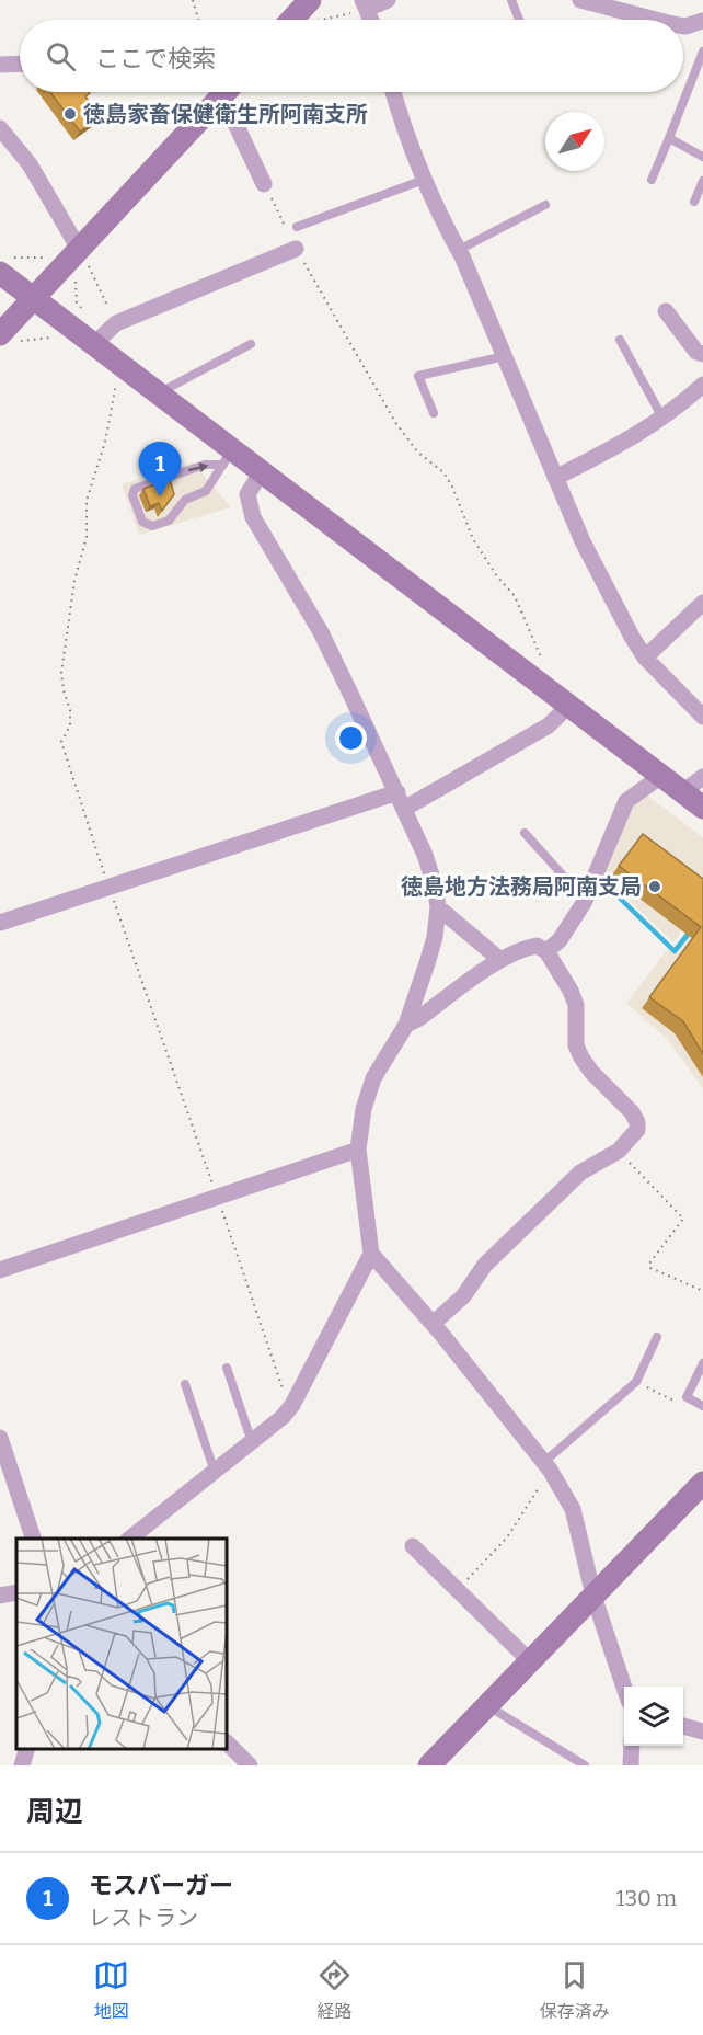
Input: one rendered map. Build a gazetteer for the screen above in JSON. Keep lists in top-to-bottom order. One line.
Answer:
{"places":["徳島家畜保健衛生所阿南支所","徳島地方法務局阿南支局"],"north":"top right","page":{"search":"ここで検索","pins":"1","heading":"周辺","list":[{"mark":"1","name":"モスバーガー","note":"レストラン","value":"130 m"}],"nav":["地図","経路","保存済み"]}}
